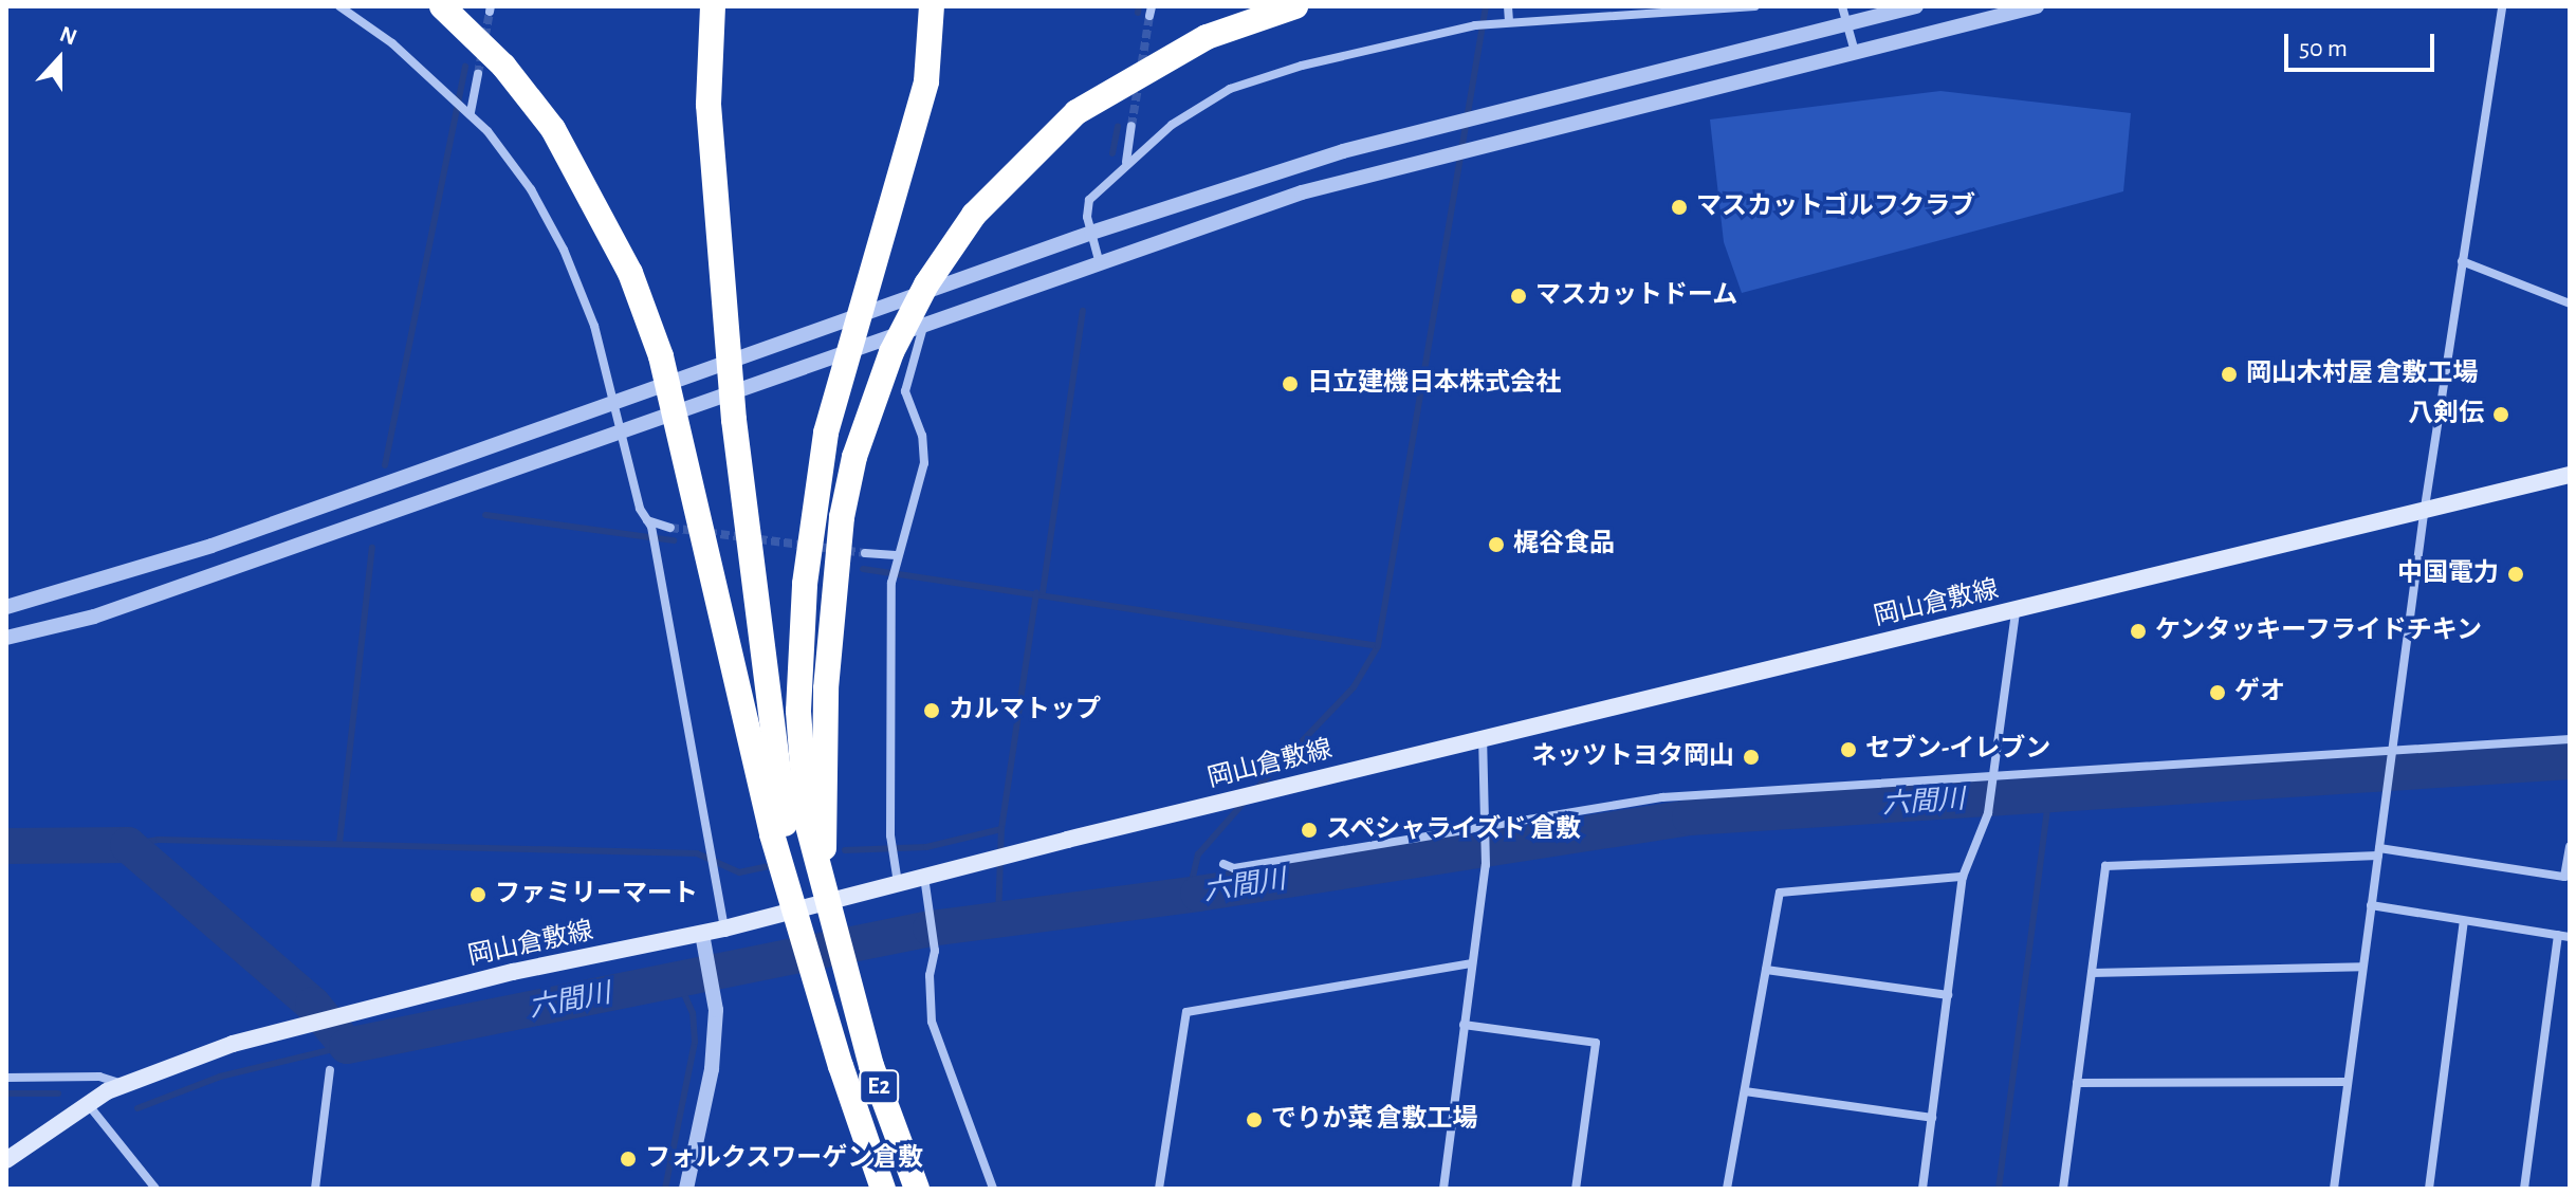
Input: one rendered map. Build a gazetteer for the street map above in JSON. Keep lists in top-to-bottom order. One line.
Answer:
{"streets":{"highway":["E2"],"main road":["岡山倉敷線"]},"water":["六間川"],"places":["マスカットゴルフクラブ","マスカットドーム","岡山木村屋 倉敷工場","日立建機日本株式会社","八剣伝","梶谷食品","中国電力","ケンタッキーフライドチキン","ゲオ","カルマトップ","セブン-イレブン","ネッツトヨタ岡山","スペシャライズド 倉敷","ファミリーマート","でりか菜 倉敷工場","フォルクスワーゲン倉敷"],"scale_bar":"50 m","north":"top"}
